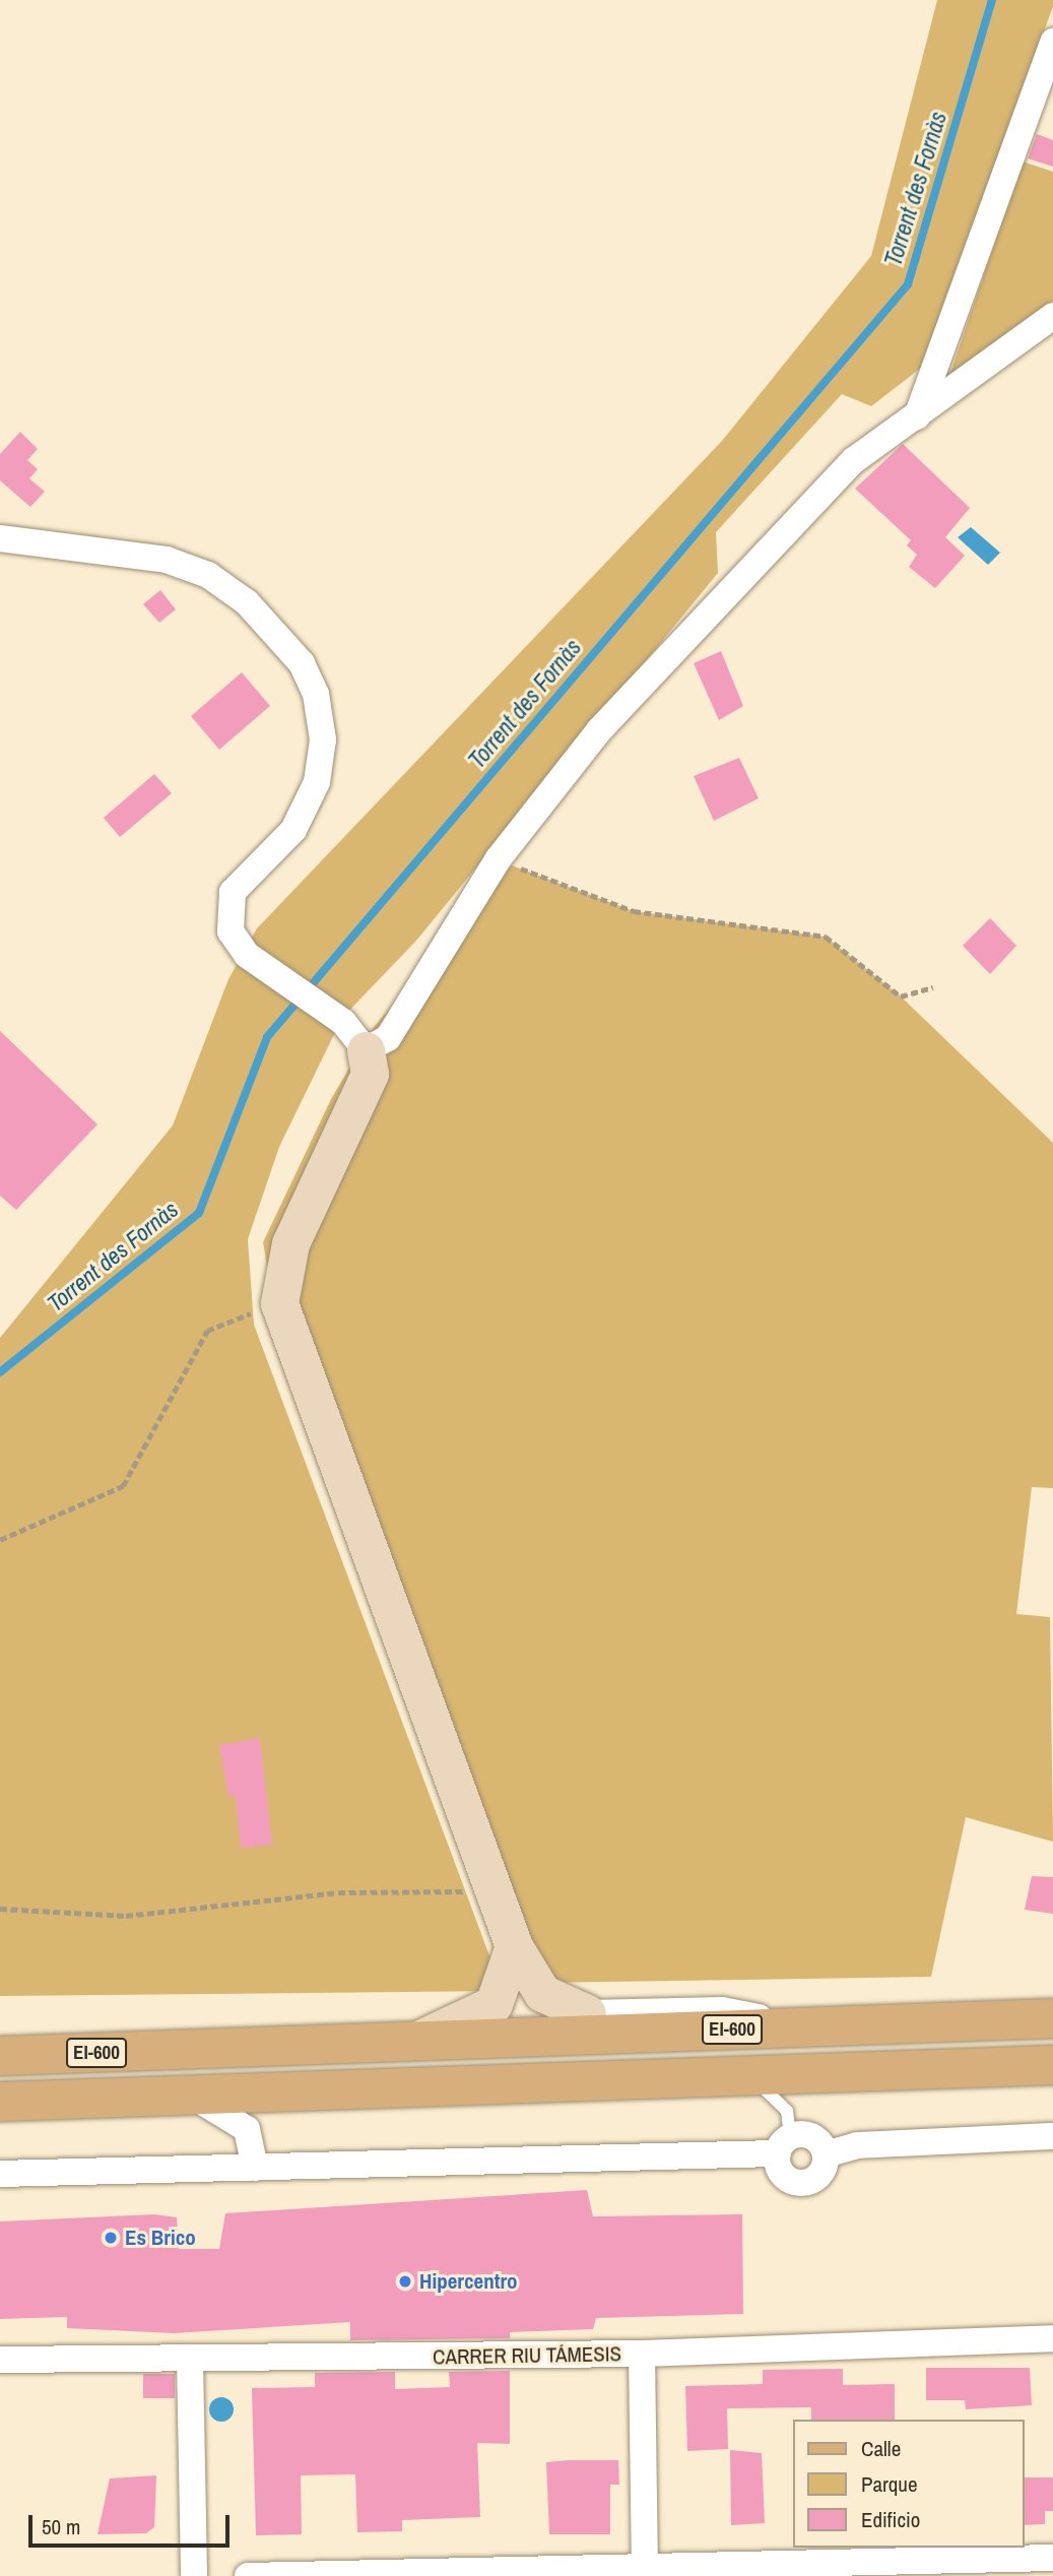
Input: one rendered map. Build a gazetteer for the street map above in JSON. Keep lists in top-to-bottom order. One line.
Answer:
{"streets":{"main road":["EI-600"],"street":["CARRER RIU TÁMESIS"]},"water":["Torrent des Fornàs"],"places":["Es Brico","Hipercentro"],"legend":["Calle","Parque","Edificio"],"scale_bar":"50 m"}
